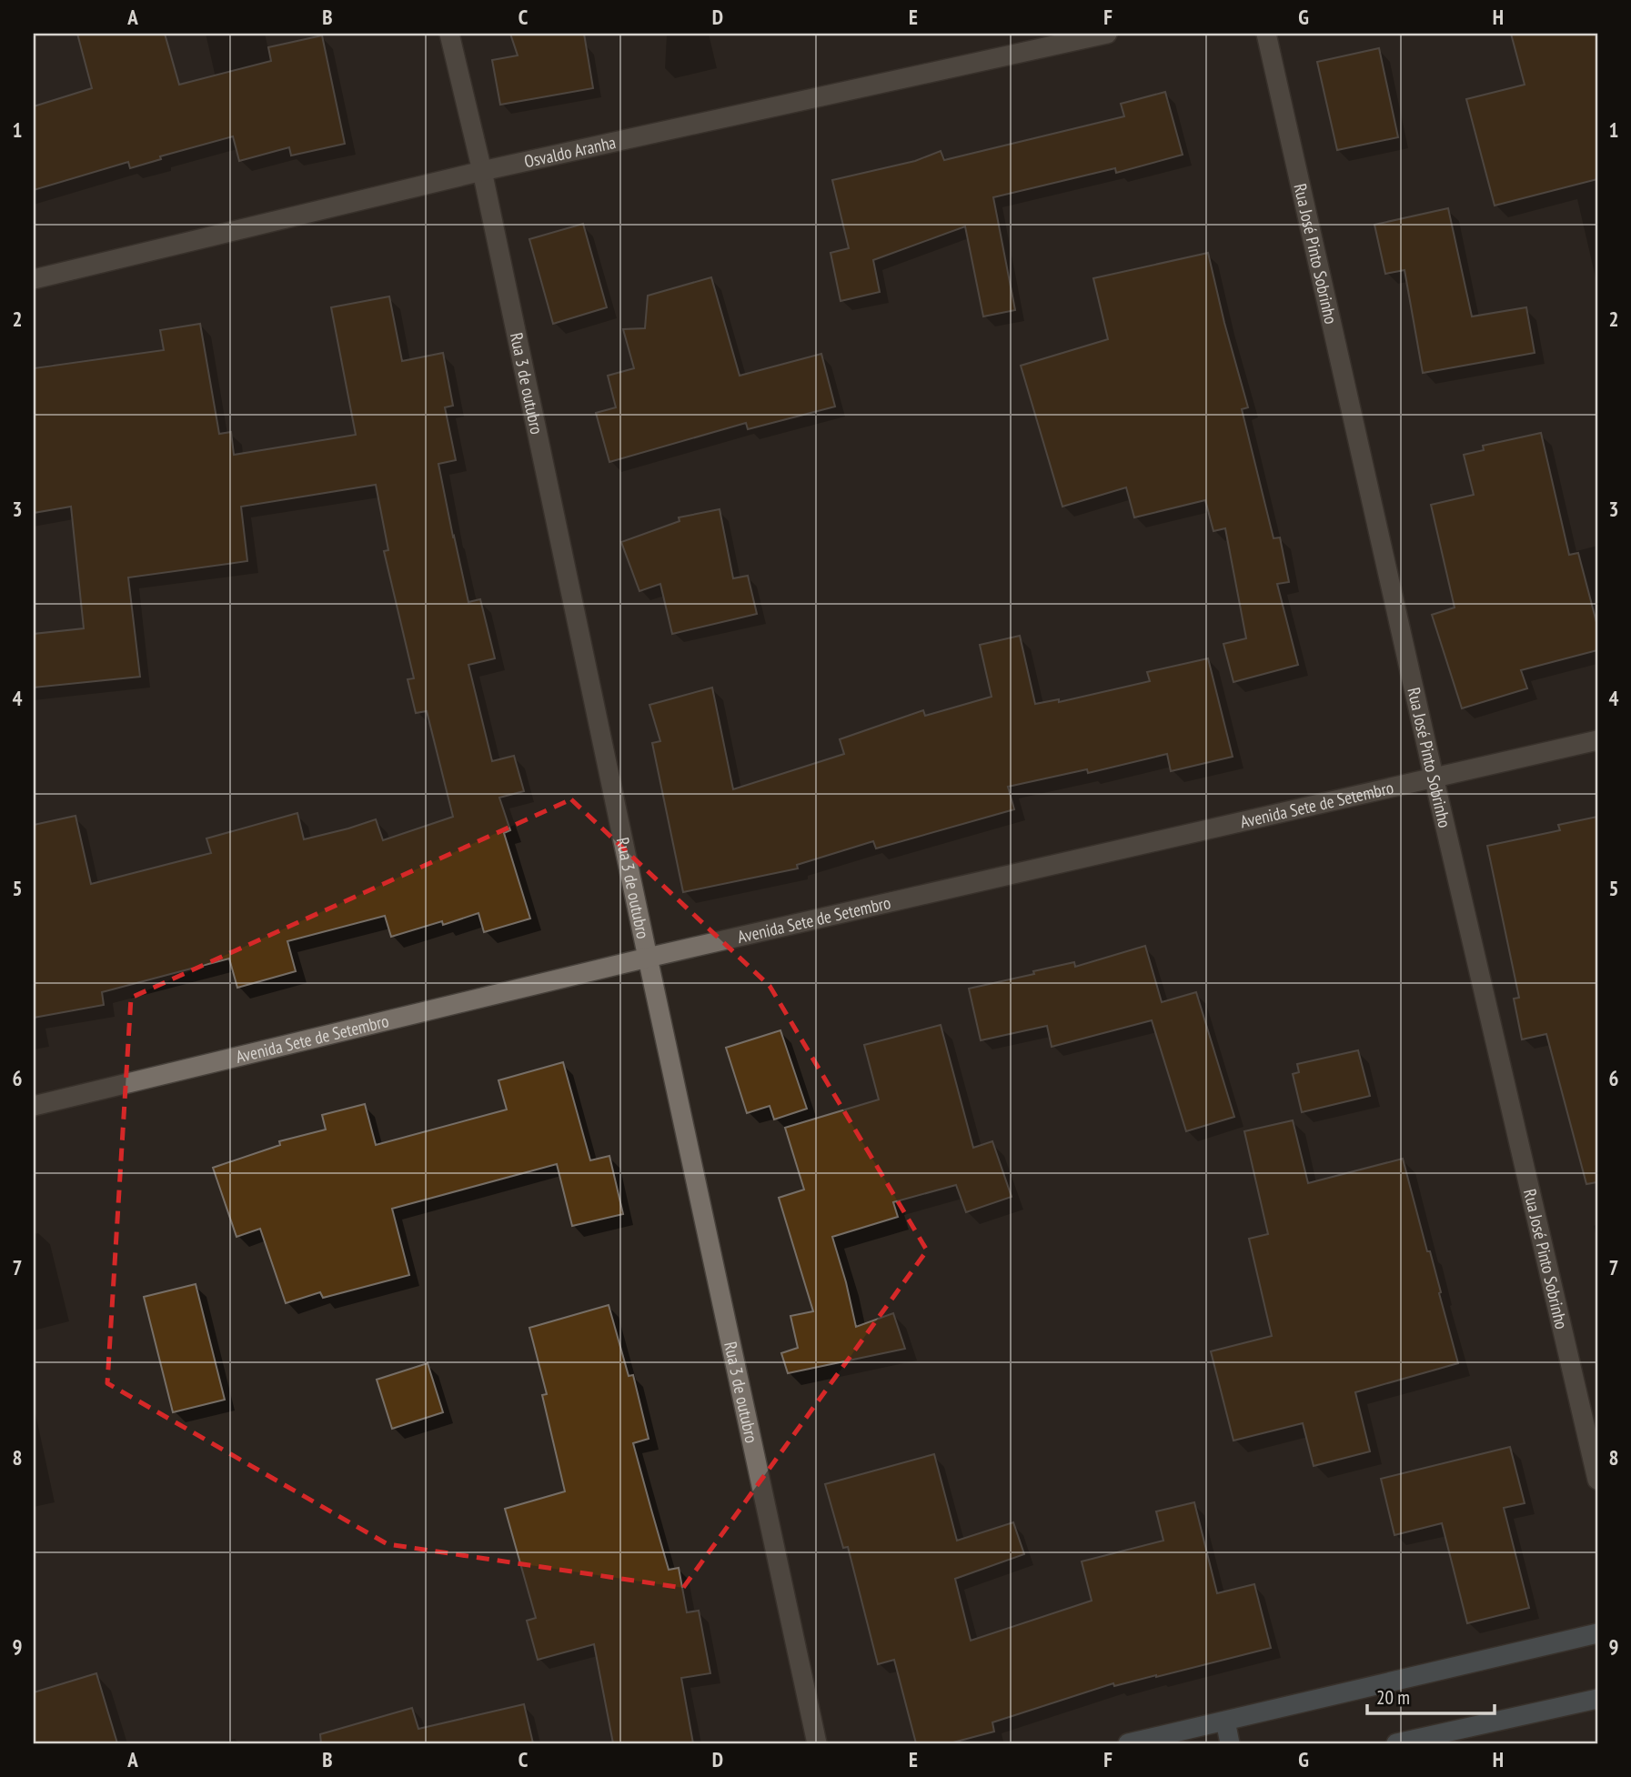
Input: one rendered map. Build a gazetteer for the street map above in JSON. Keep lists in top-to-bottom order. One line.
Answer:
{"streets":{"street":["Osvaldo Aranha","Rua José Pinto Sobrinho","Rua 3 de outubro","Avenida Sete de Setembro"]},"crossings":[["Osvaldo Aranha","Rua 3 de outubro"],["Rua José Pinto Sobrinho","Avenida Sete de Setembro"],["Rua 3 de outubro","Avenida Sete de Setembro"]],"scale_bar":"20 m","grid":{"columns":["A","B","C","D","E","F","G","H"],"rows":["1","2","3","4","5","6","7","8","9"]}}
